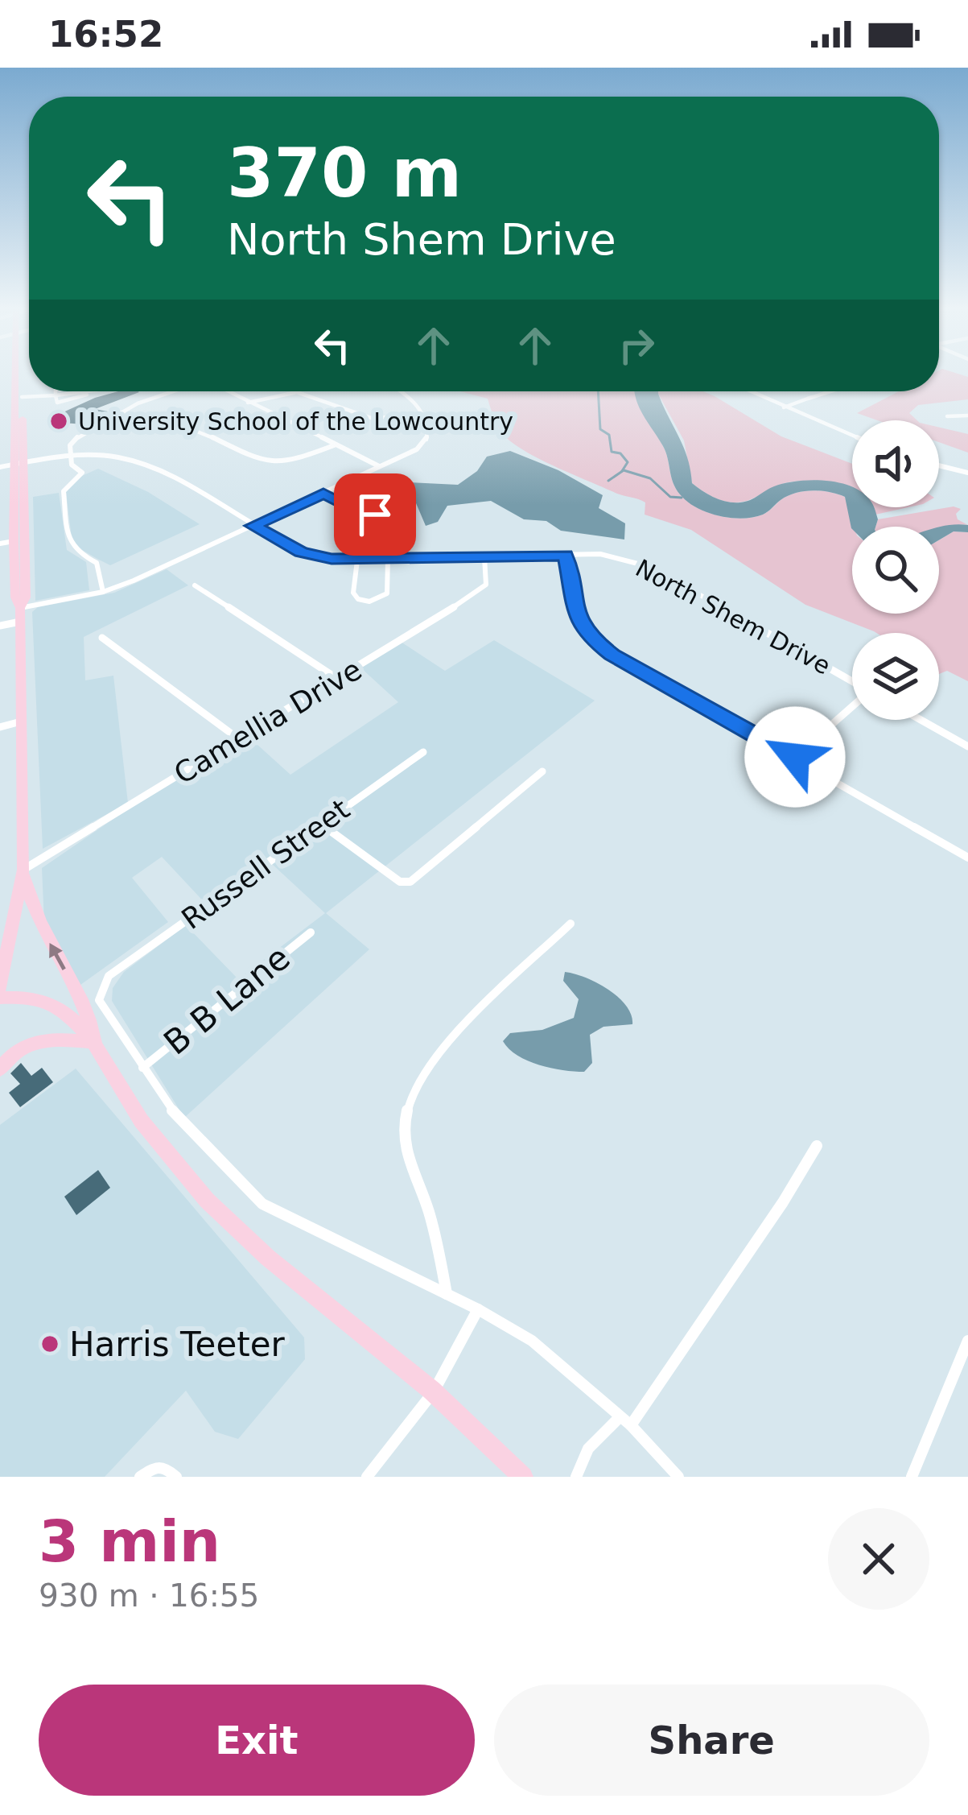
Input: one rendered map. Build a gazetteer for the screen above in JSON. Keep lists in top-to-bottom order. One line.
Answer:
{"streets":{"street":["North Shem Drive","Camellia Drive","Russell Street","B B Lane"]},"crossings":[["North Shem Drive","Camellia Drive"],["Russell Street","B B Lane"]],"places":["University School of the Lowcountry","Harris Teeter"],"page":{"status":"16:52","turn":["370 m","North Shem Drive"],"heading":["3 min","930 m · 16:55"],"buttons":["Exit","Share"]}}
